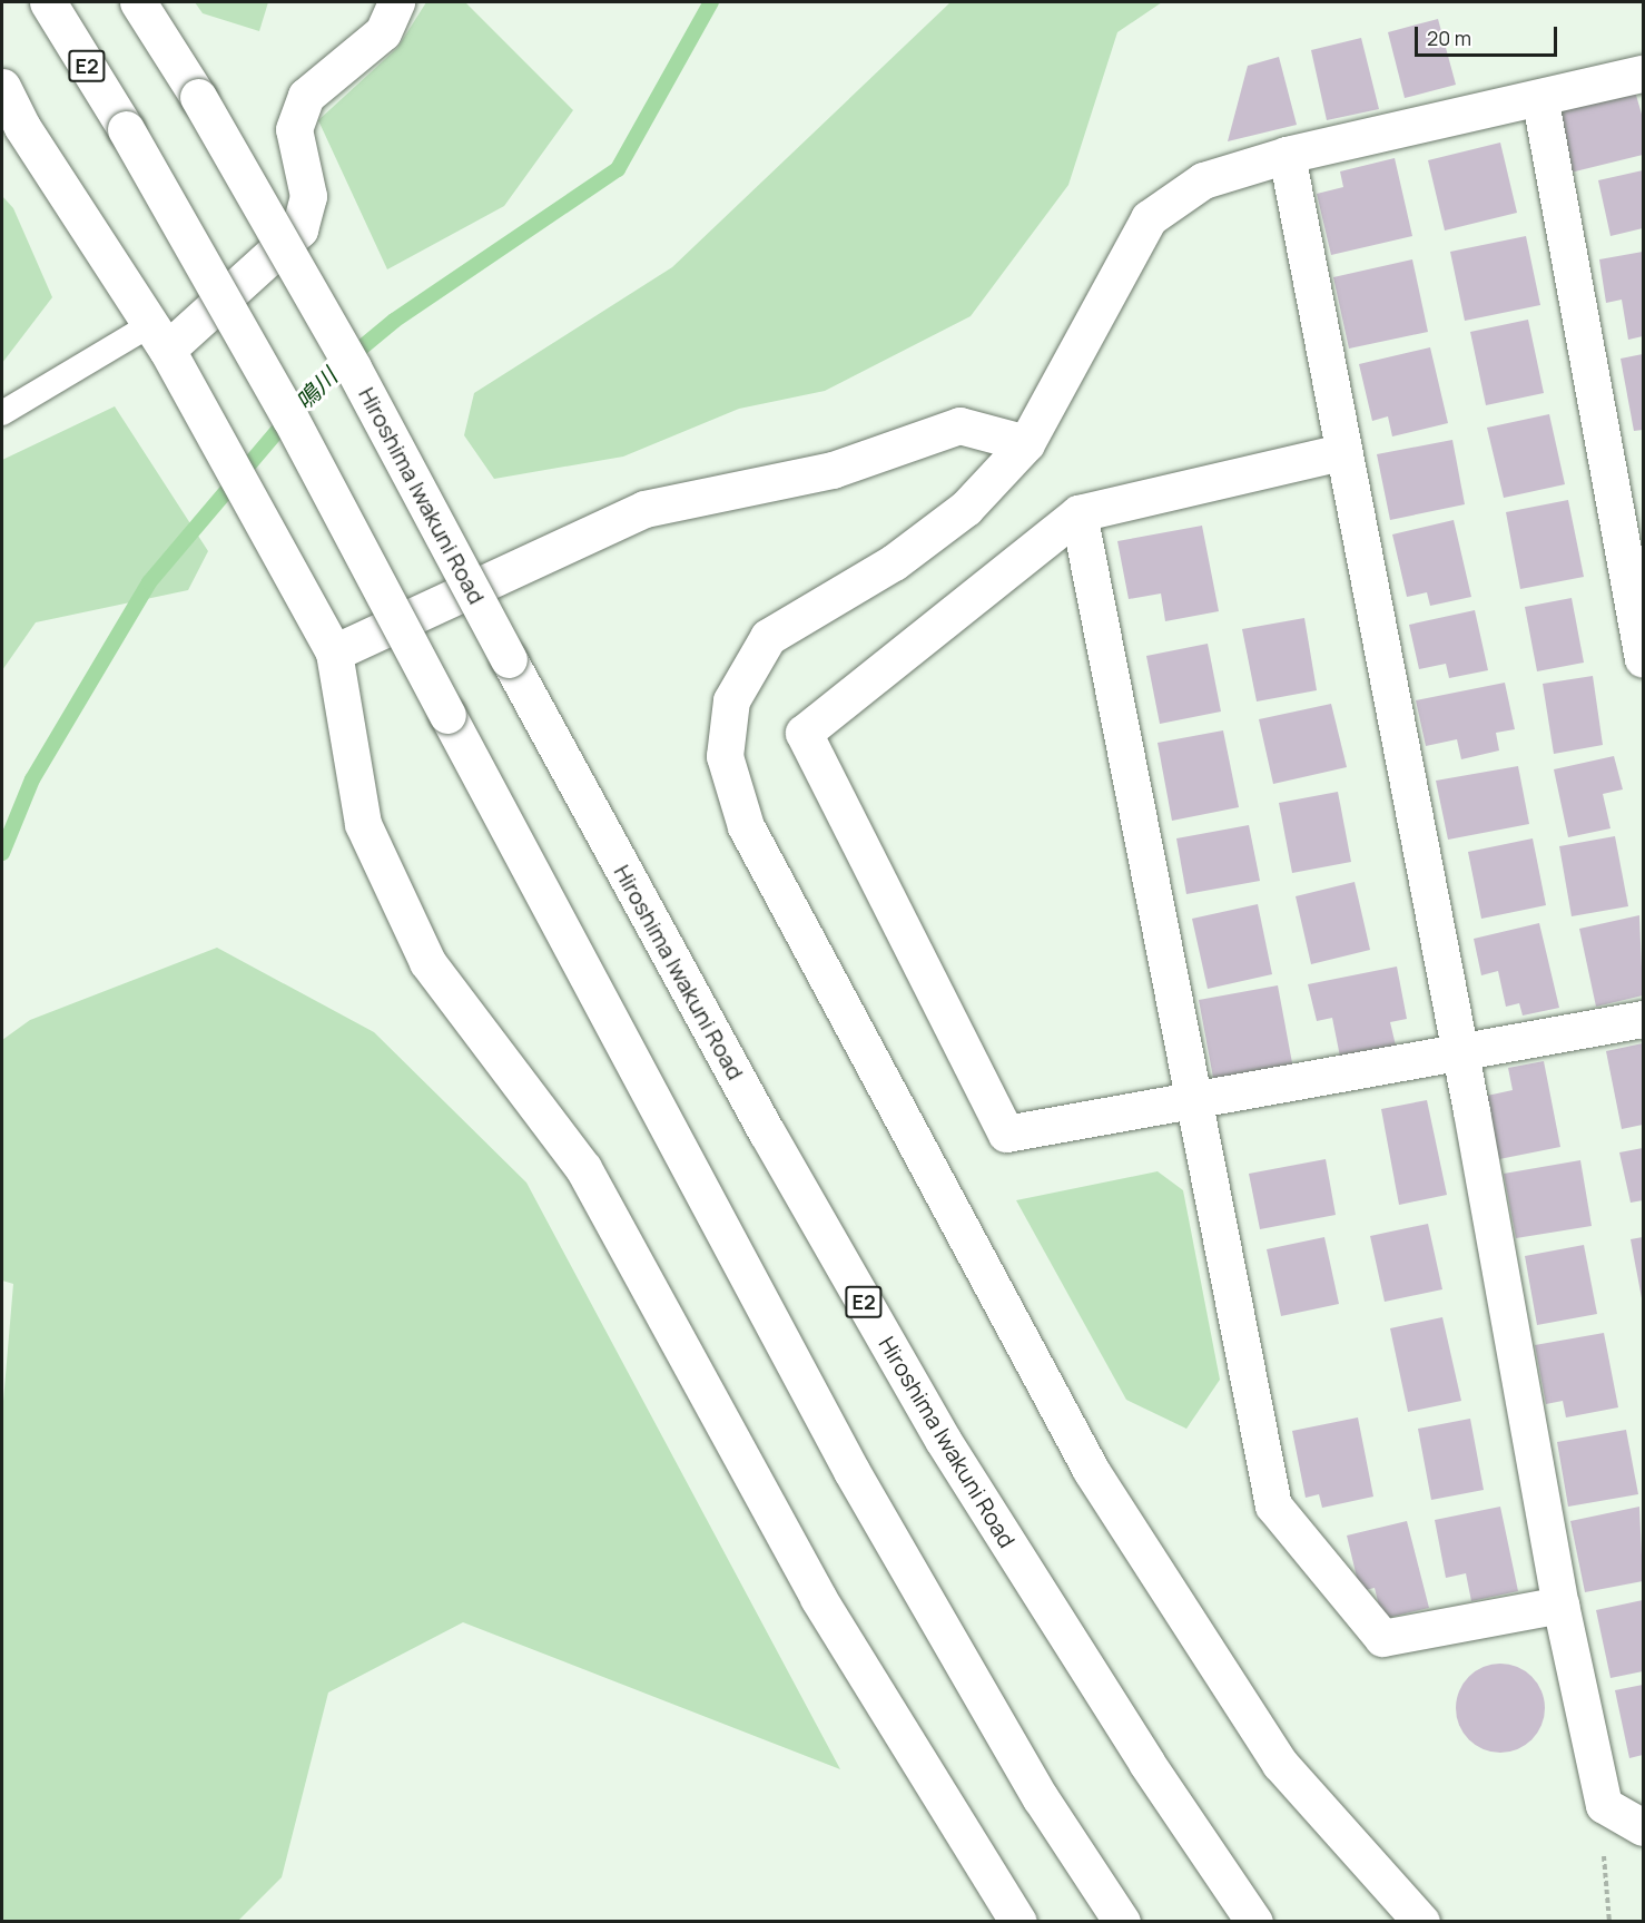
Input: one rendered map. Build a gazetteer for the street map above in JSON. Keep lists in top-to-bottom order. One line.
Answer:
{"streets":{"main road":["E2","Hiroshima Iwakuni Road"]},"water":["鳴川"],"scale_bar":"20 m"}
